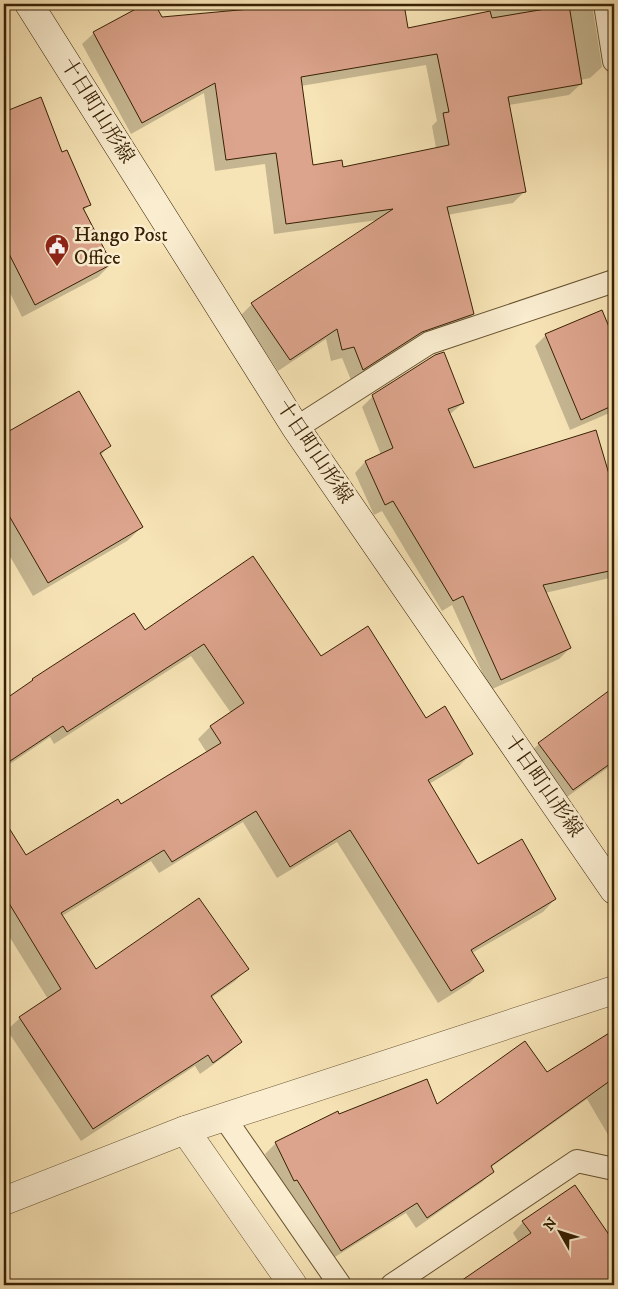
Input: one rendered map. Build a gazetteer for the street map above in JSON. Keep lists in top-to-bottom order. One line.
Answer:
{"streets":{"main road":["十日町山形線"]},"places":{"public building":["Hango Post Office"]},"north":"top left"}
